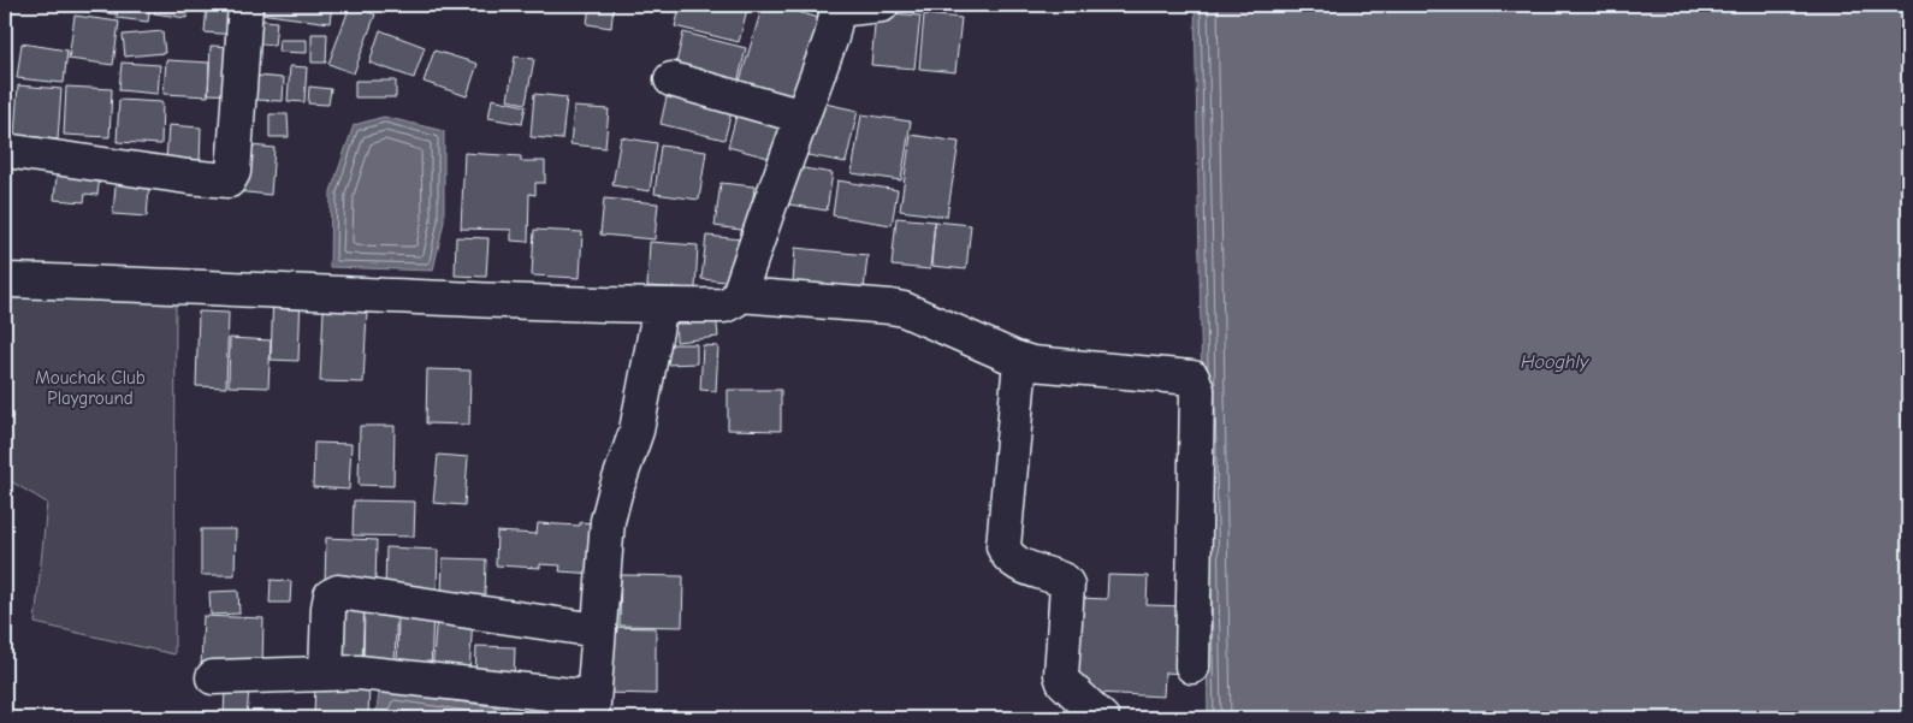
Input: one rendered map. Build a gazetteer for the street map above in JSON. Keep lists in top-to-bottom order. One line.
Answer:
{"water":["Hooghly"],"parks":["Mouchak Club Playground"]}
